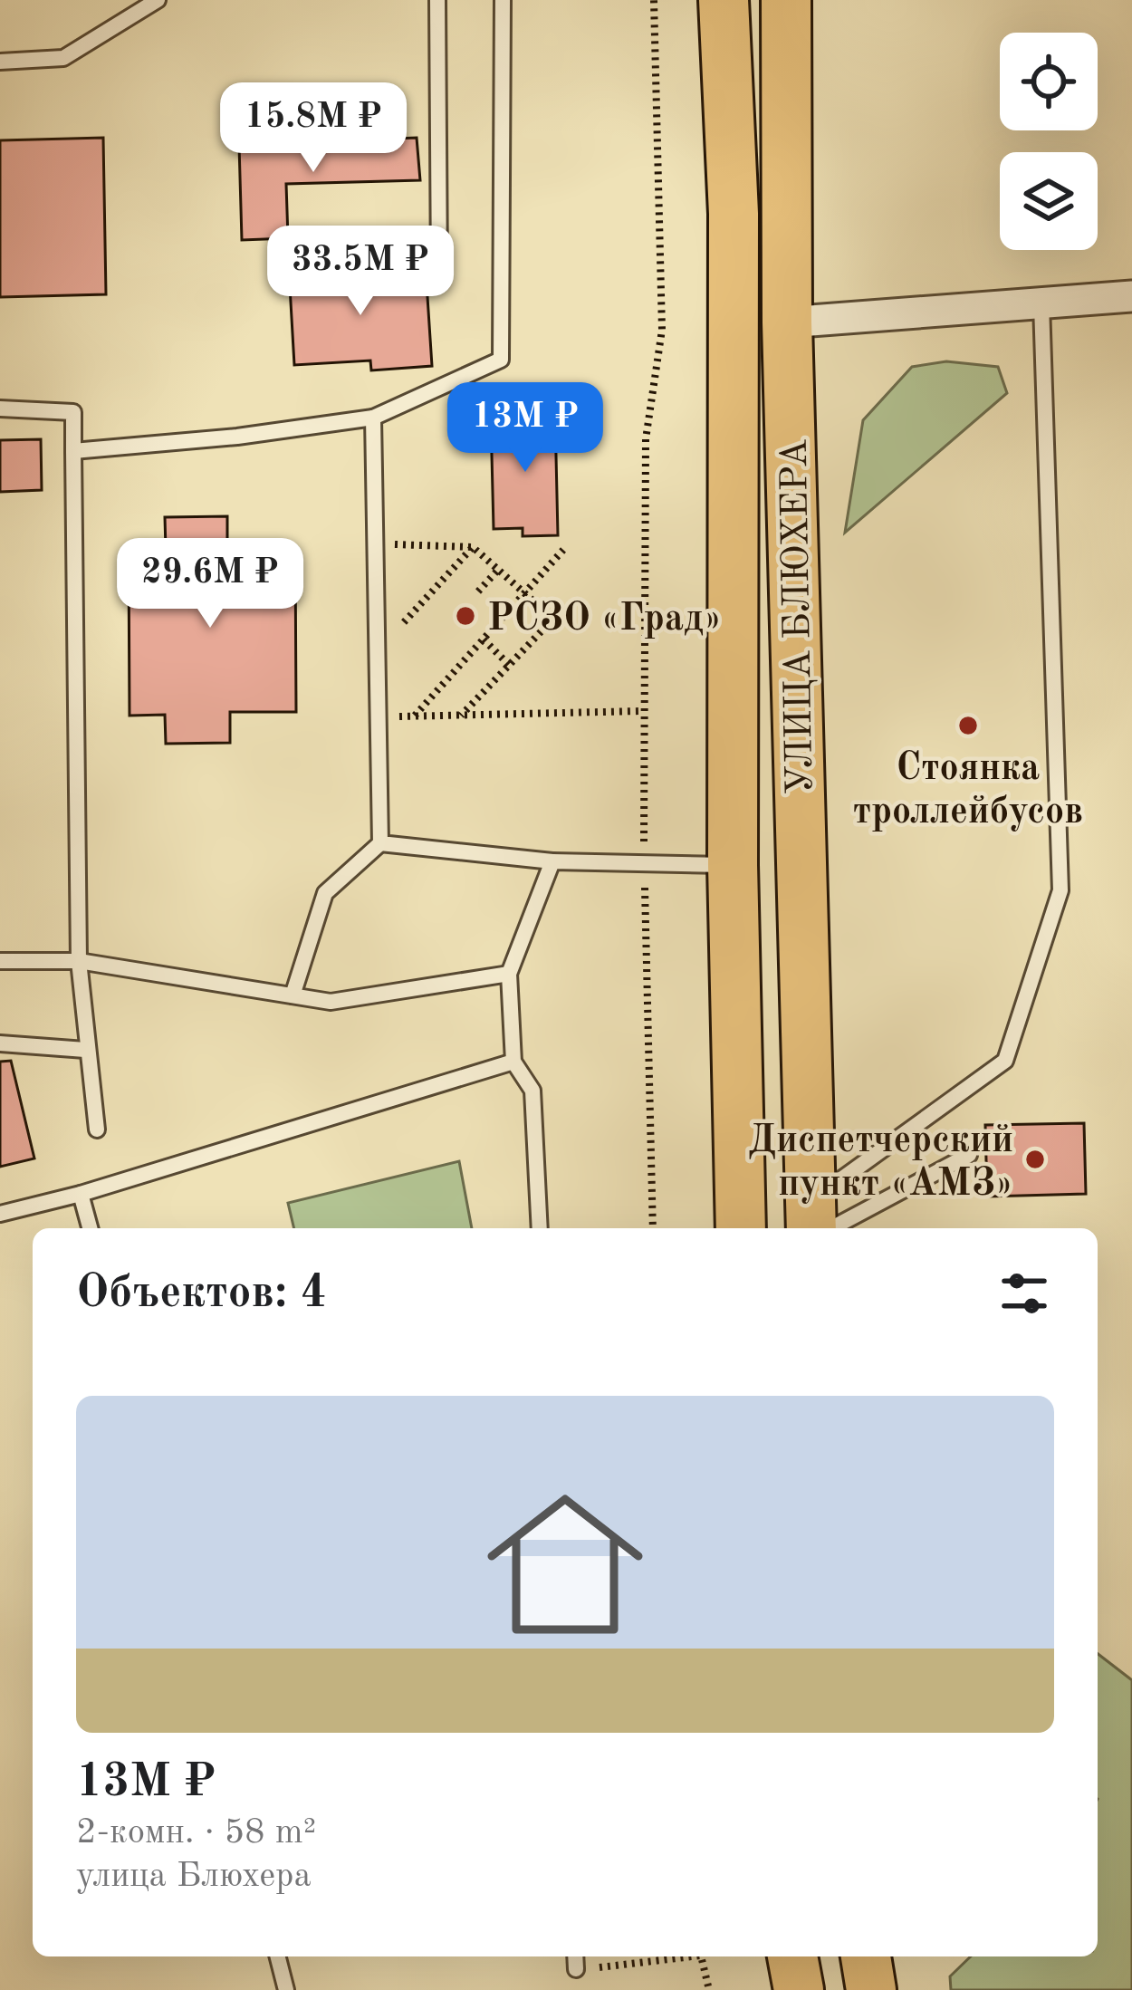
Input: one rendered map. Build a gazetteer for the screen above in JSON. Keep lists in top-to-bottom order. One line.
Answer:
{"streets":{"main road":["УЛИЦА БЛЮХЕРА"]},"places":["РСЗО «Град»","Стоянка троллейбусов","Диспетчерский пункт «АМЗ»"],"page":{"price":["15.8M ₽","33.5M ₽","13M ₽","29.6M ₽"],"heading":"Объектов: 4","list":[{"name":"13M ₽","note":"2-комн. · 58 m² · улица Блюхера"}]}}
